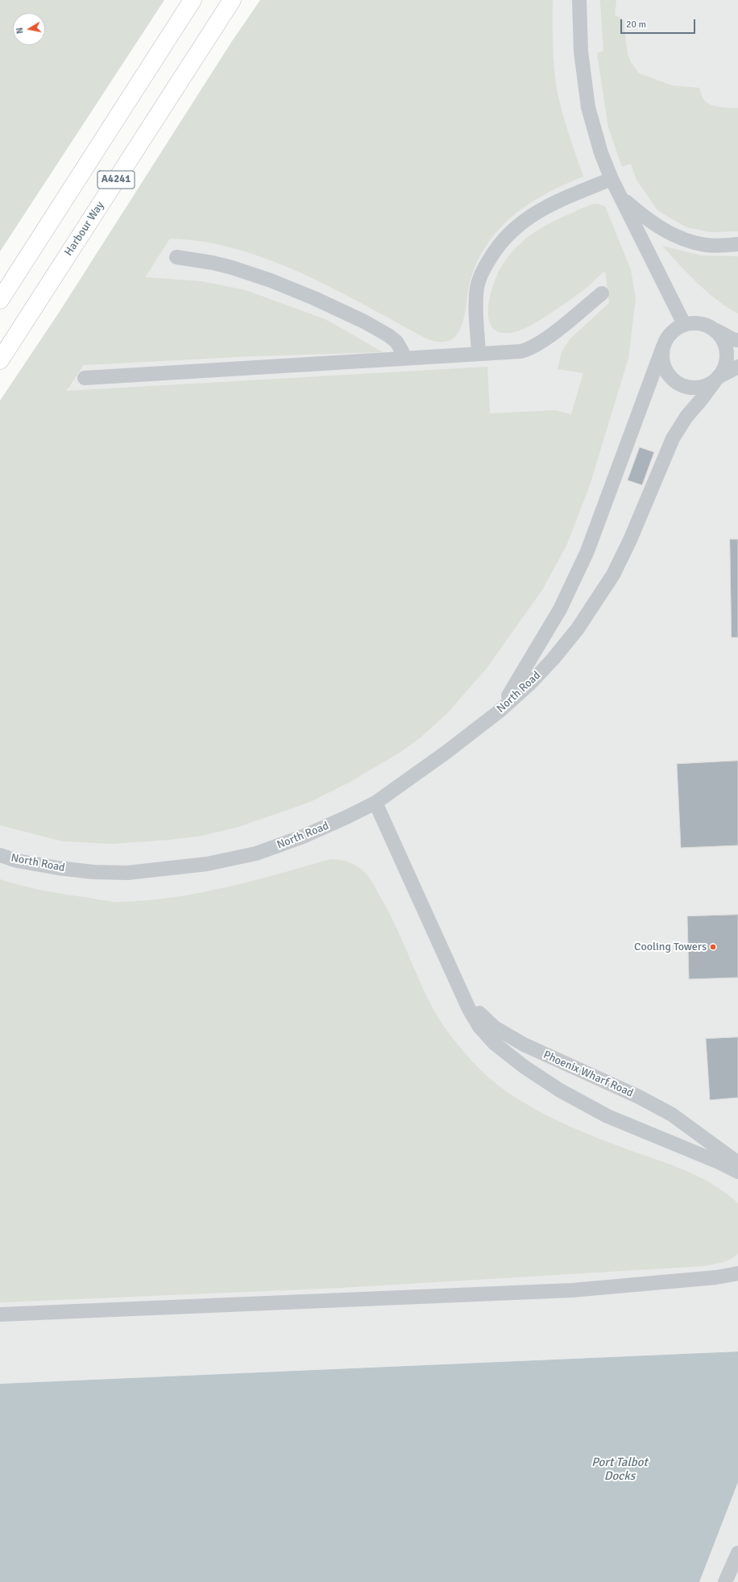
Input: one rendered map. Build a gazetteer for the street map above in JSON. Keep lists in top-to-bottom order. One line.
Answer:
{"streets":{"main road":["A4241","Harbour Way"],"lane":["North Road","Phoenix Wharf Road"]},"water":["Port Talbot Docks"],"places":["Cooling Towers"],"scale_bar":"20 m","north":"left"}
